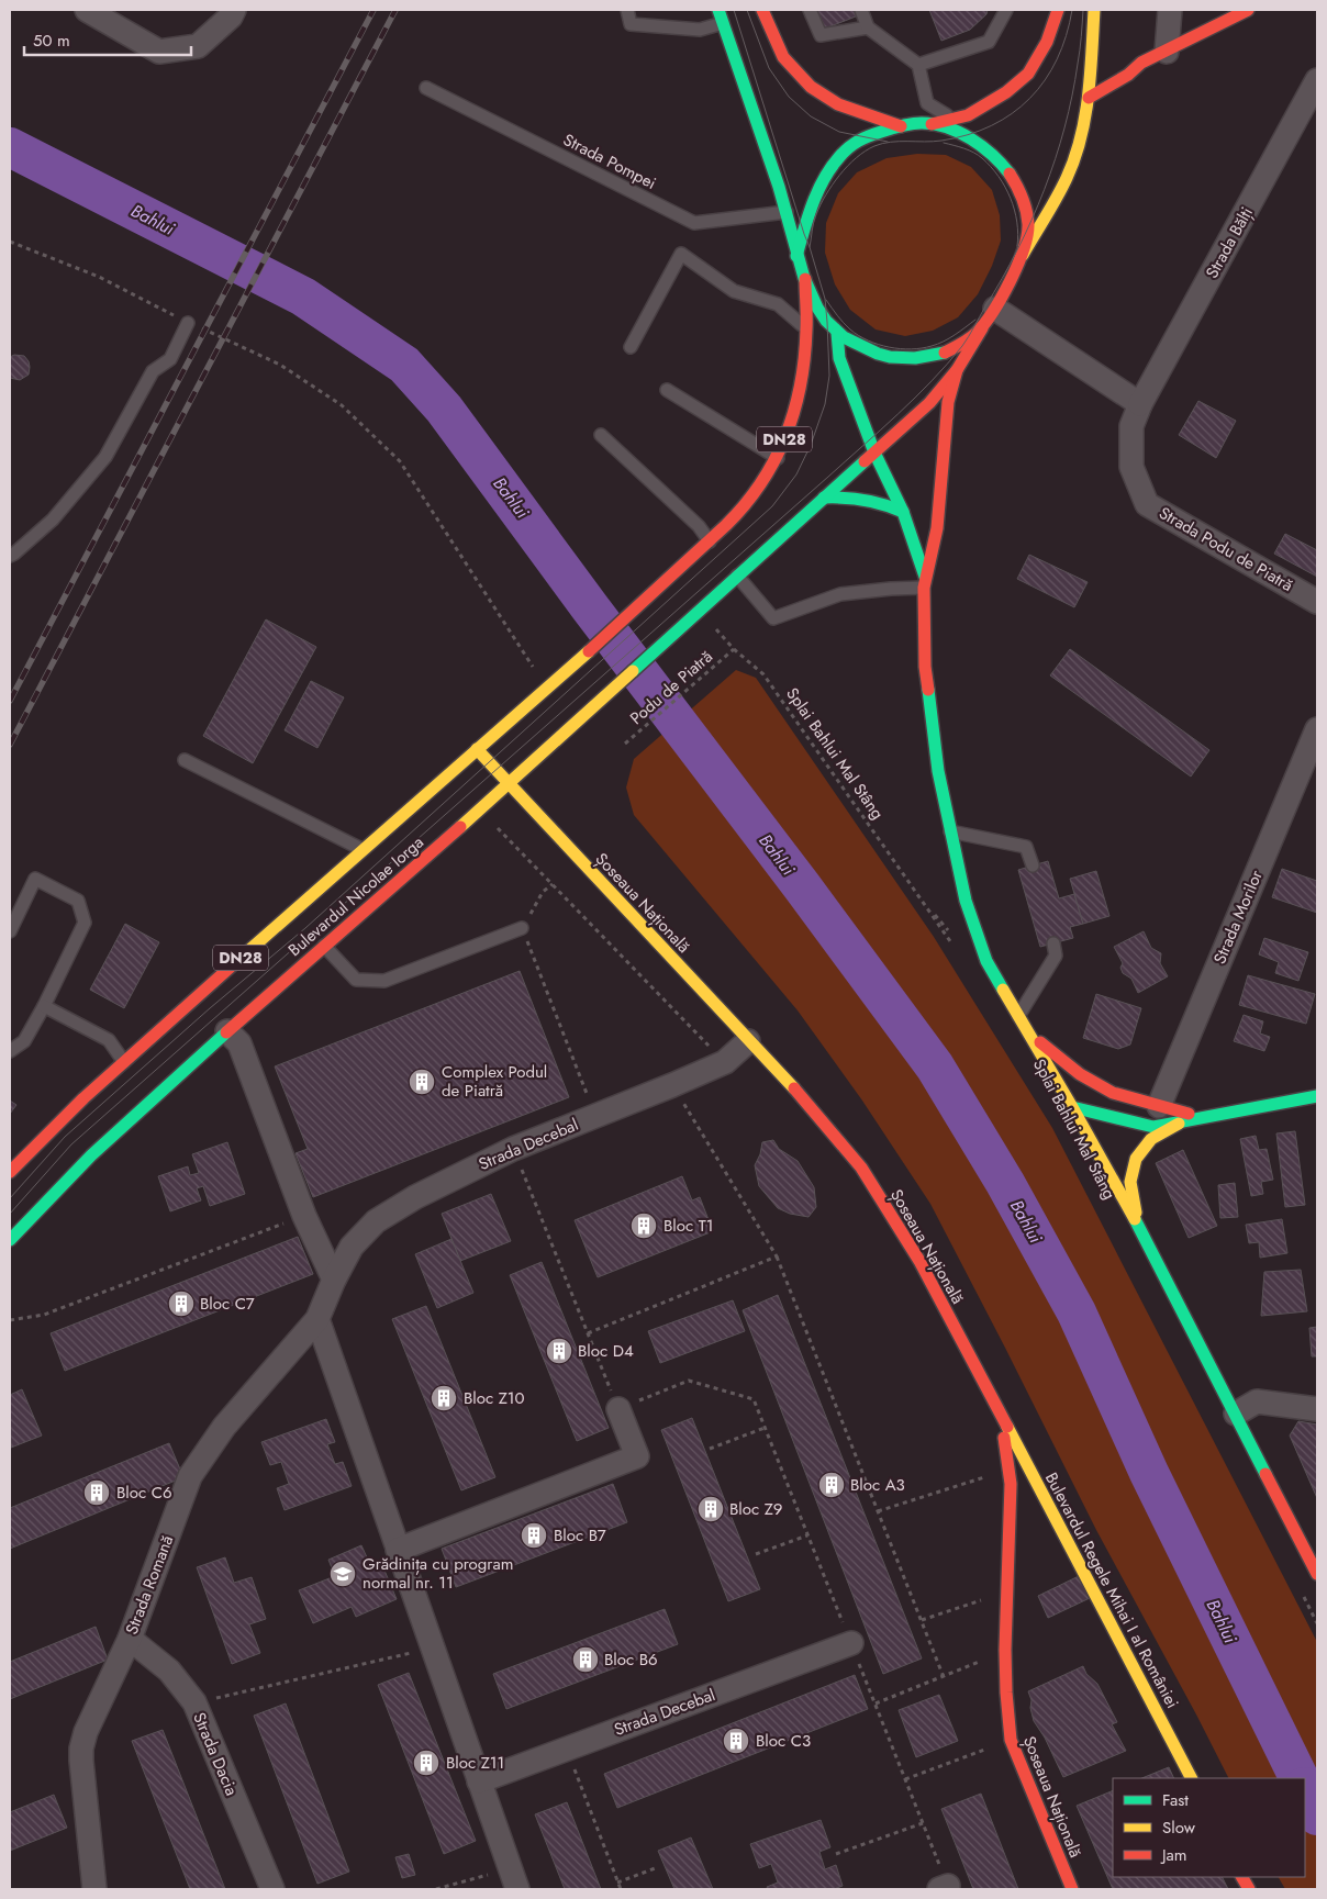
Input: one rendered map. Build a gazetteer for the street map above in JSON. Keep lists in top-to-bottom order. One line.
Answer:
{"streets":{"main road":["DN28","Bulevardul Nicolae Iorga","Șoseaua Națională","Bulevardul Regele Mihai I al României"],"street":["Strada Bălți","Strada Podu de Piatră","Strada Morilor","Strada Decebal","Strada Romană","Strada Dacia"],"lane":["Strada Pompei"],"path":["Podu de Piatră","Splai Bahlui Mal Stâng"]},"crossings":[["Strada Pompei","DN28"],["Strada Bălți","Strada Podu de Piatră"],["DN28","Bulevardul Nicolae Iorga"],["Podu de Piatră","Splai Bahlui Mal Stâng"],["Bulevardul Nicolae Iorga","Șoseaua Națională"],["Șoseaua Națională","Strada Decebal"],["Șoseaua Națională","Bulevardul Regele Mihai I al României"],["Strada Decebal","Strada Romană"],["Strada Romană","Strada Dacia"]],"water":["Bahlui"],"places":{"building":["Complex Podul de Piatră","Bloc T1","Bloc C7","Bloc D4","Bloc Z10","Bloc A3","Bloc C6","Bloc Z9","Bloc B7","Bloc B6","Bloc C3","Bloc Z11"],"school or university":["Grădinița cu program normal nr. 11"]},"legend":["Fast","Slow","Jam"],"scale_bar":"50 m"}
